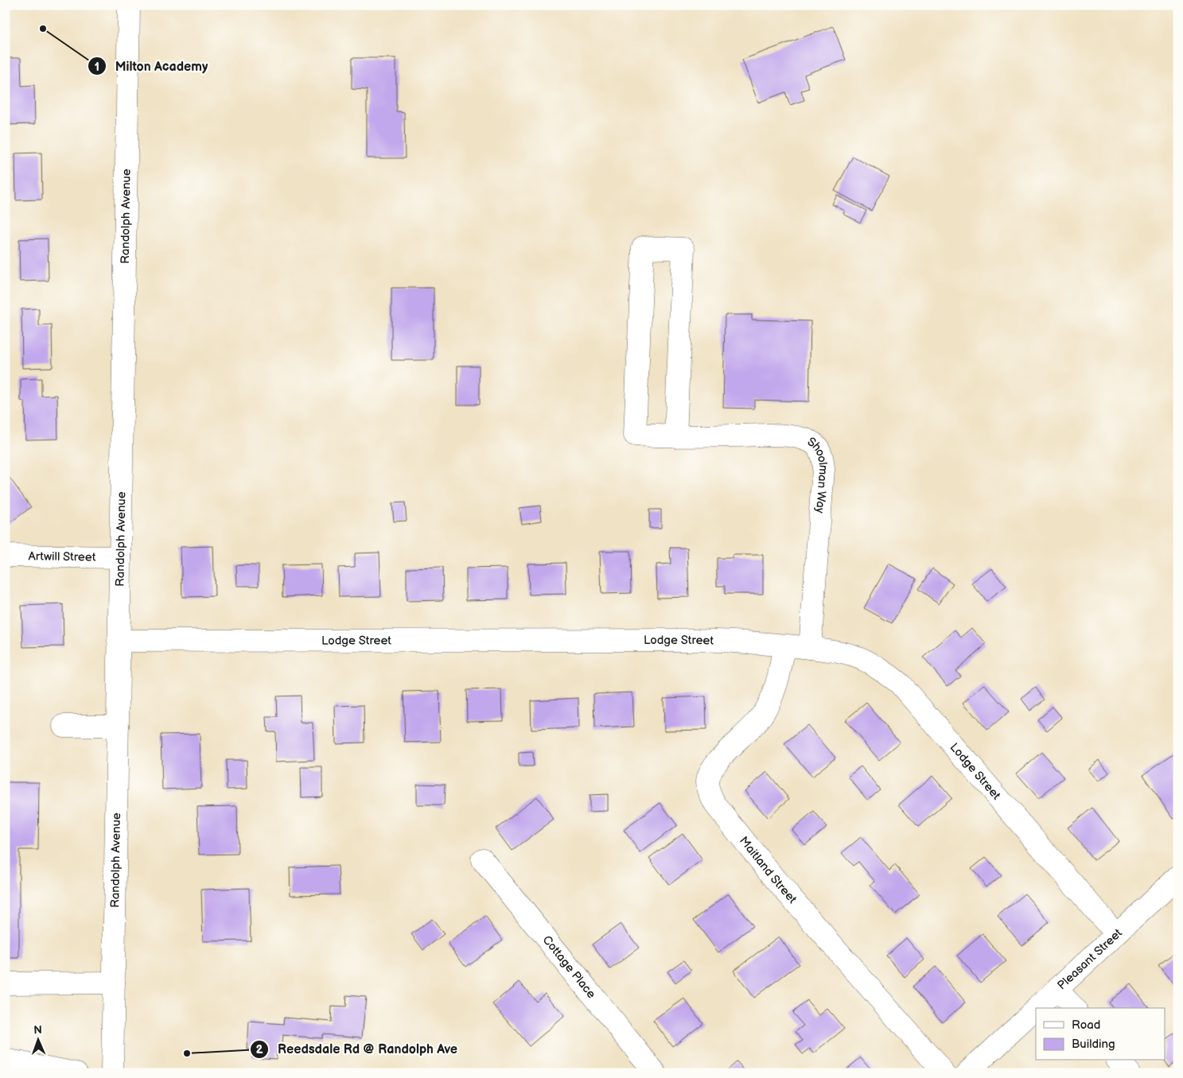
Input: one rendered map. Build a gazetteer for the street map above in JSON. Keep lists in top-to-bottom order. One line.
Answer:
{"streets":{"street":["Randolph Avenue","Shoolman Way","Artwill Street","Lodge Street","Maitland Street","Pleasant Street","Cottage Place"]},"crossings":[["Randolph Avenue","Artwill Street"],["Randolph Avenue","Lodge Street"],["Shoolman Way","Lodge Street"],["Lodge Street","Maitland Street"],["Lodge Street","Pleasant Street"]],"places":["Milton Academy","Reedsdale Rd @ Randolph Ave"],"legend":["Road","Building"],"north":"top"}
